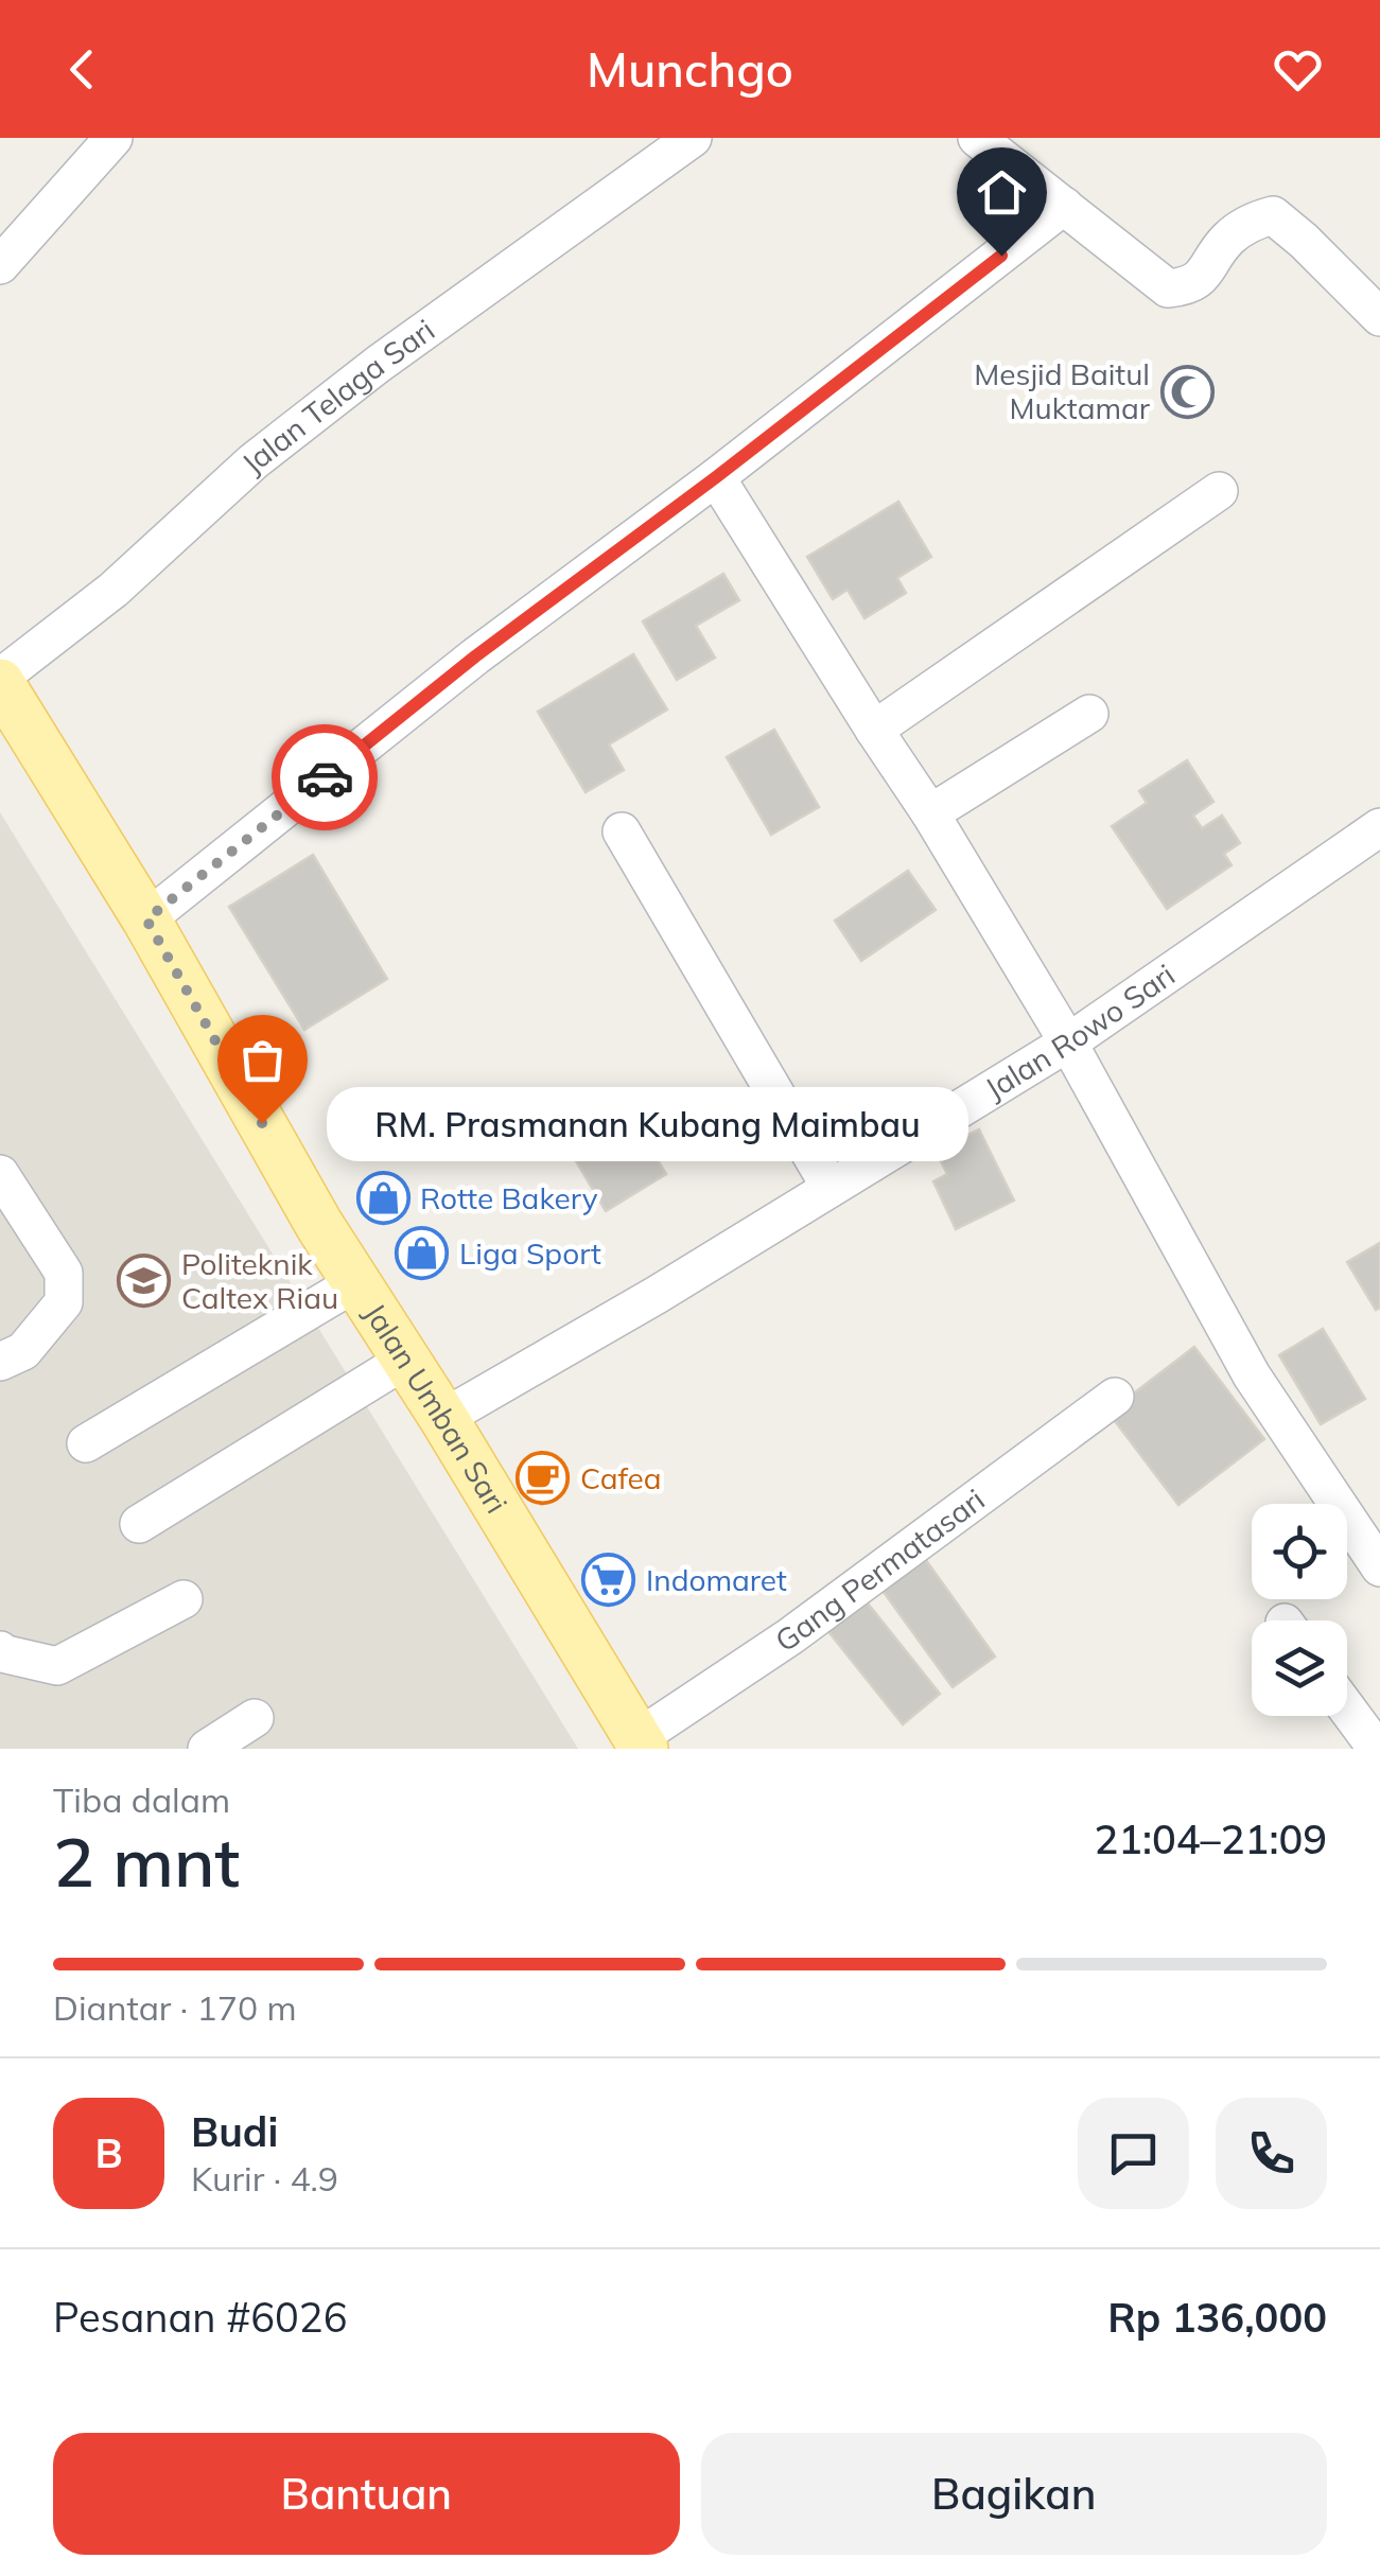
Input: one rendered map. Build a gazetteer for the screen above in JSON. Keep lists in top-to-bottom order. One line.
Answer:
{"streets":{"main road":["Jalan Umban Sari"],"street":["Jalan Telaga Sari","Jalan Rowo Sari","Gang Permatasari"]},"crossings":[["Jalan Telaga Sari","Jalan Umban Sari"],["Jalan Rowo Sari","Jalan Umban Sari"],["Jalan Umban Sari","Gang Permatasari"]],"places":{"mosque":["Mesjid Baitul Muktamar"],"other":["RM. Prasmanan Kubang Maimbau"],"shop":["Rotte Bakery","Liga Sport"],"school or university":["Politeknik Caltex Riau"],"cafe":["Cafea"],"supermarket":["Indomaret"]},"page":{"header":"Munchgo","bubble":"RM. Prasmanan Kubang Maimbau","heading":["2 mnt","Tiba dalam","21:04–21:09"],"panel":["Budi","Kurir · 4.9","Pesanan #6026","Rp 136,000"],"bar":"Diantar · 170 m","round":"B","buttons":["Bantuan","Bagikan"]}}
